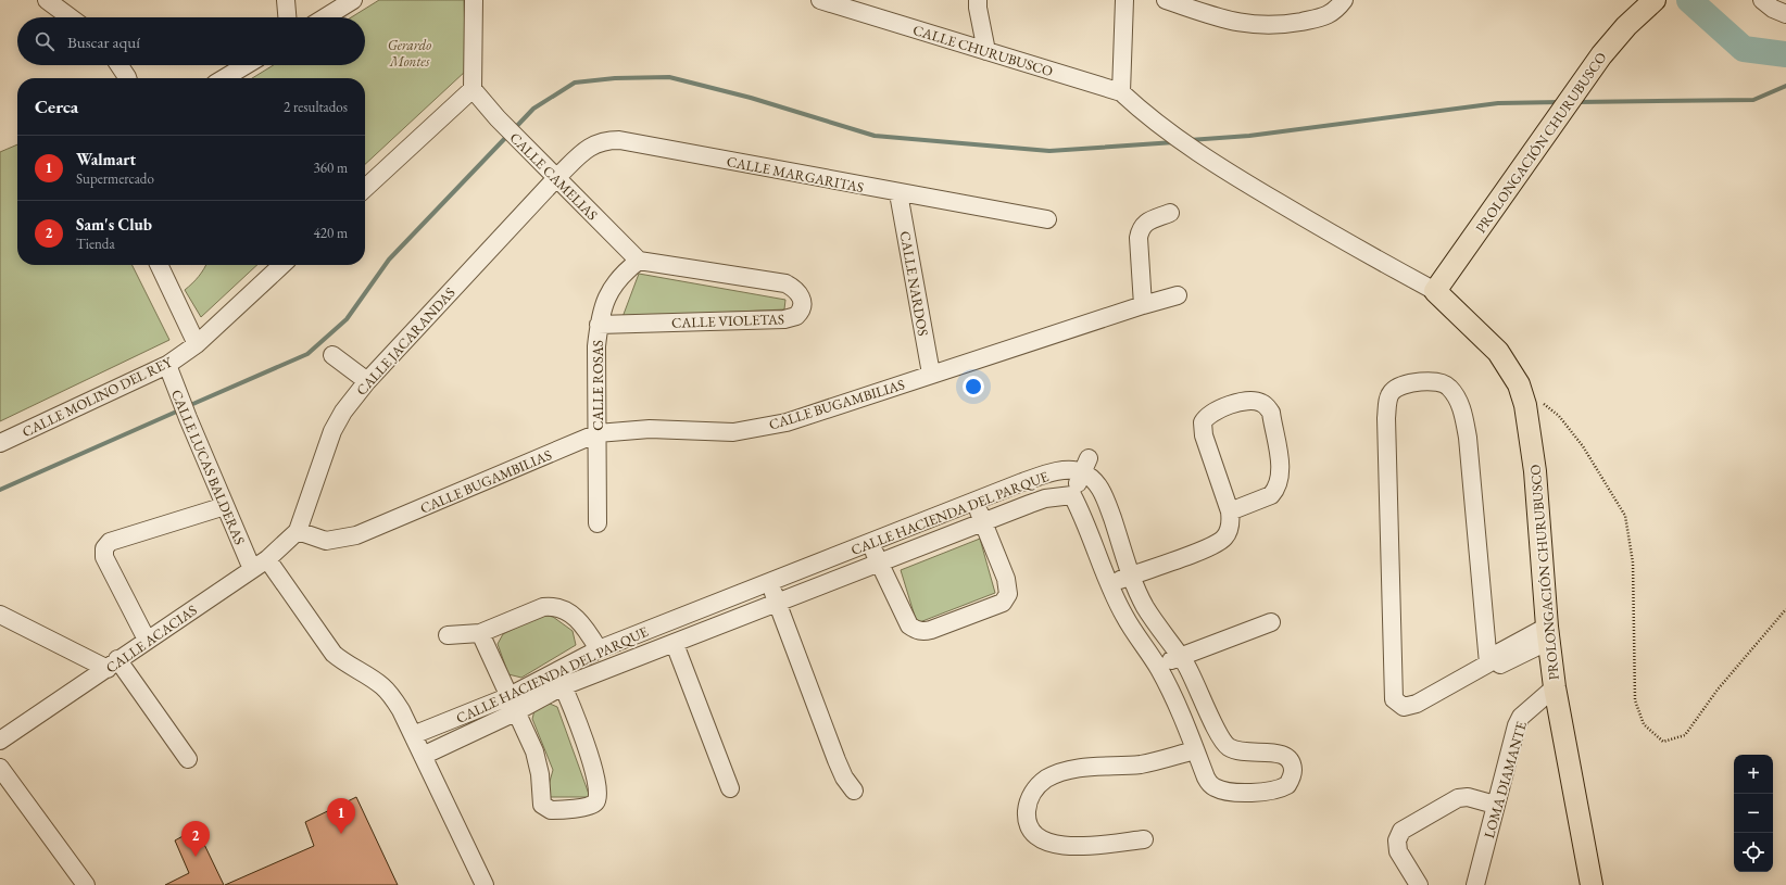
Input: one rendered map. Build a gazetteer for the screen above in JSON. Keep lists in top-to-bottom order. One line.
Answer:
{"streets":{"main road":["PROLONGACIÓN CHURUBUSCO"],"street":["CALLE CHURUBUSCO","CALLE MARGARITAS","CALLE CAMELIAS","CALLE NARDOS","CALLE VIOLETAS","CALLE JACARANDAS","CALLE ROSAS","CALLE MOLINO DEL REY","CALLE BUGAMBILIAS","CALLE LUCAS BALDERAS","CALLE HACIENDA DEL PARQUE","CALLE ACACIAS","LOMA DIAMANTE"]},"crossings":[["CALLE CHURUBUSCO","PROLONGACIÓN CHURUBUSCO"],["PROLONGACIÓN CHURUBUSCO","LOMA DIAMANTE"],["CALLE MARGARITAS","CALLE CAMELIAS"],["CALLE MARGARITAS","CALLE NARDOS"],["CALLE MARGARITAS","CALLE JACARANDAS"],["CALLE CAMELIAS","CALLE VIOLETAS"],["CALLE CAMELIAS","CALLE JACARANDAS"],["CALLE CAMELIAS","CALLE ROSAS"],["CALLE NARDOS","CALLE BUGAMBILIAS"],["CALLE VIOLETAS","CALLE ROSAS"],["CALLE JACARANDAS","CALLE BUGAMBILIAS"],["CALLE JACARANDAS","CALLE ACACIAS"],["CALLE ROSAS","CALLE BUGAMBILIAS"],["CALLE MOLINO DEL REY","CALLE LUCAS BALDERAS"],["CALLE BUGAMBILIAS","CALLE ACACIAS"],["CALLE LUCAS BALDERAS","CALLE ACACIAS"]],"parks":["Gerardo Montes"],"page":{"search":"Buscar aquí","heading":["Cerca","2 resultados"],"list":[{"mark":"1","name":"Walmart","note":"Supermercado","value":"360 m"},{"mark":"2","name":"Sam's Club","note":"Tienda","value":"420 m"}],"map_buttons":["+","−"],"pins":["1","2"]}}
